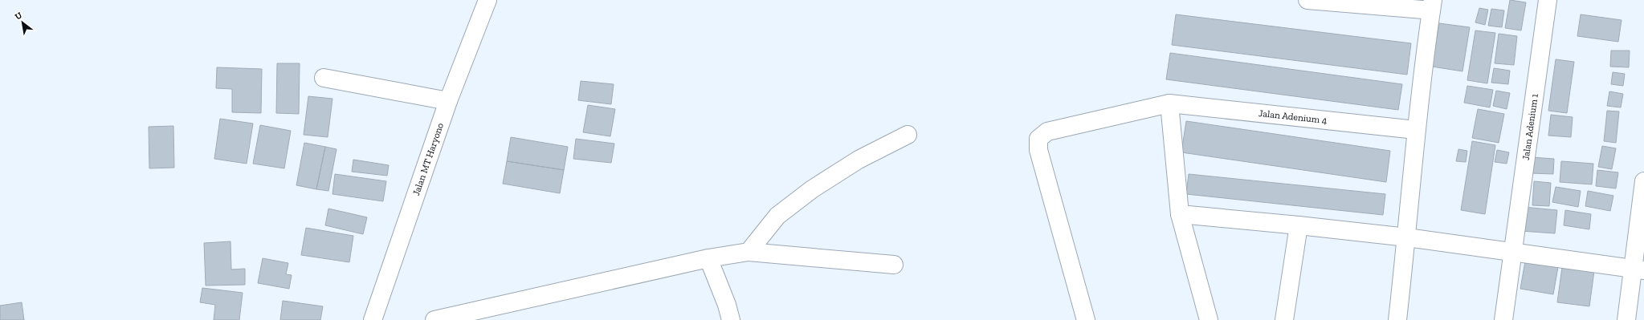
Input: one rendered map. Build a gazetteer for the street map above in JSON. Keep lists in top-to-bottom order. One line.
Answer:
{"streets":{"street":["Jalan Adenium 4","Jalan Adenium 1","Jalan MT Haryono"]},"north":"top left"}
